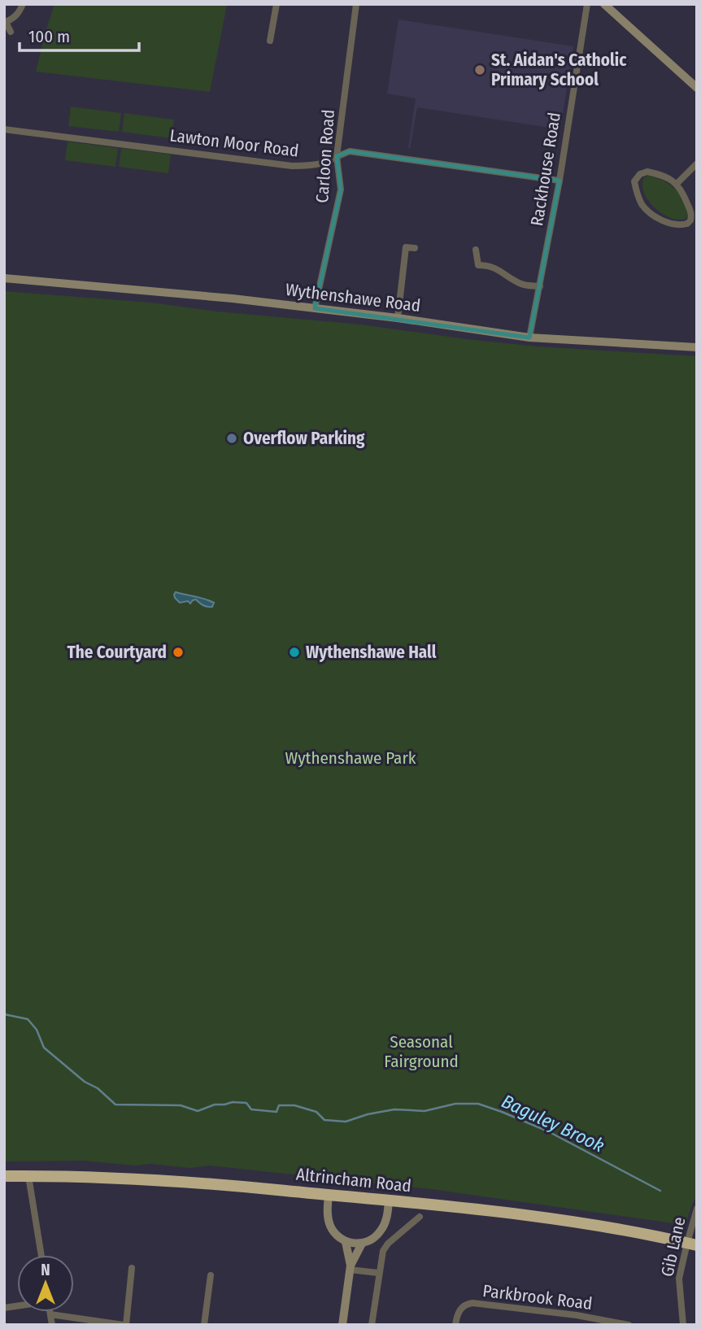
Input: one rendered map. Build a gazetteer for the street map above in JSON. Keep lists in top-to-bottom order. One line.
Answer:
{"streets":{"highway":["Altrincham Road"],"main road":["Wythenshawe Road"],"street":["Lawton Moor Road","Carloon Road","Rackhouse Road","Gib Lane","Parkbrook Road"]},"crossings":[["Lawton Moor Road","Carloon Road"],["Lawton Moor Road","Rackhouse Road"],["Carloon Road","Wythenshawe Road"],["Rackhouse Road","Wythenshawe Road"],["Altrincham Road","Gib Lane"]],"water":["Baguley Brook"],"parks":["Wythenshawe Park","Seasonal Fairground"],"places":["St. Aidan's Catholic Primary School","Overflow Parking","The Courtyard","Wythenshawe Hall"],"scale_bar":"100 m","north":"top"}
